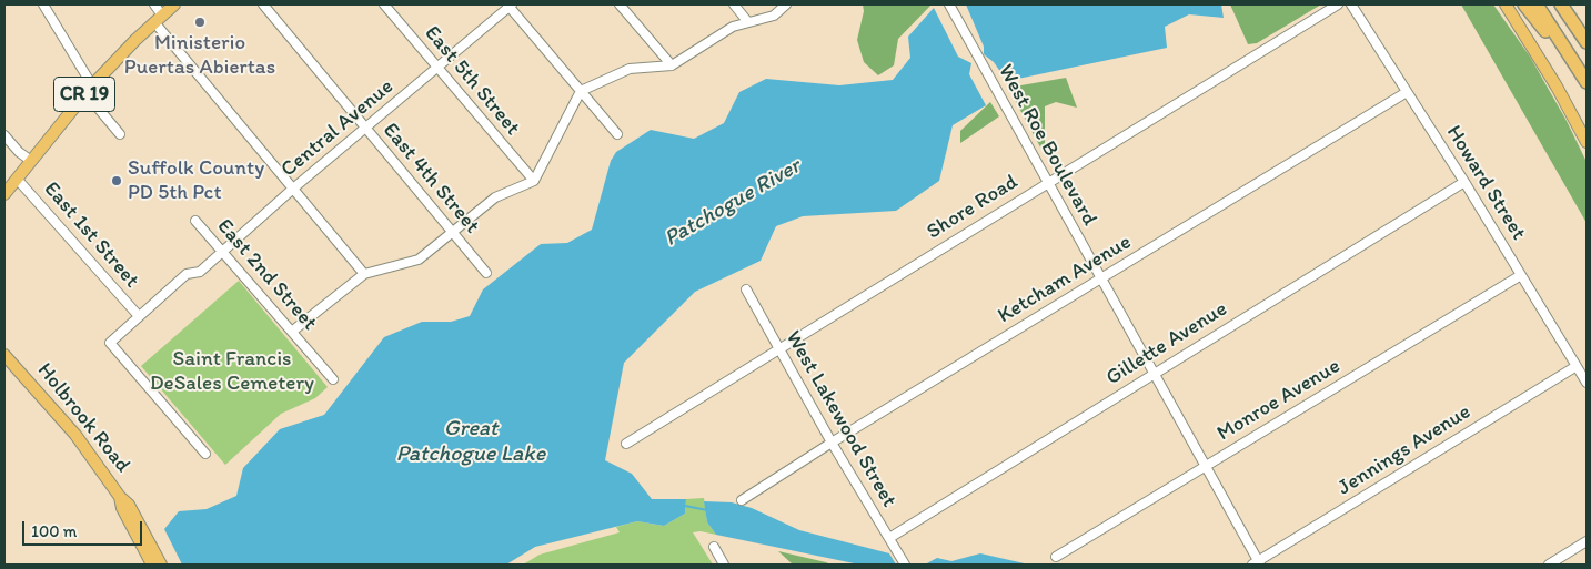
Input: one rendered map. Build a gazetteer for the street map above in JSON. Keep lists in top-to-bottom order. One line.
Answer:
{"streets":{"main road":["CR 19","Holbrook Road"],"street":["East 5th Street","Central Avenue","West Roe Boulevard","East 4th Street","Howard Street","Shore Road","East 1st Street","East 2nd Street","Ketcham Avenue","Gillette Avenue","Monroe Avenue","West Lakewood Street","Jennings Avenue"]},"crossings":[["East 5th Street","Central Avenue"],["CR 19","East 1st Street"],["Central Avenue","East 4th Street"],["Central Avenue","East 1st Street"],["Central Avenue","East 2nd Street"],["West Roe Boulevard","Shore Road"],["West Roe Boulevard","Ketcham Avenue"],["West Roe Boulevard","Gillette Avenue"],["West Roe Boulevard","Monroe Avenue"],["West Roe Boulevard","Jennings Avenue"],["Howard Street","Ketcham Avenue"],["Howard Street","Gillette Avenue"],["Howard Street","Monroe Avenue"],["Howard Street","Jennings Avenue"],["Shore Road","West Lakewood Street"],["Ketcham Avenue","West Lakewood Street"],["Gillette Avenue","West Lakewood Street"]],"water":["Patchogue River","Great Patchogue Lake"],"parks":["Saint Francis DeSales Cemetery"],"places":["Ministerio Puertas Abiertas","Suffolk County PD 5th Pct"],"scale_bar":"100 m"}
